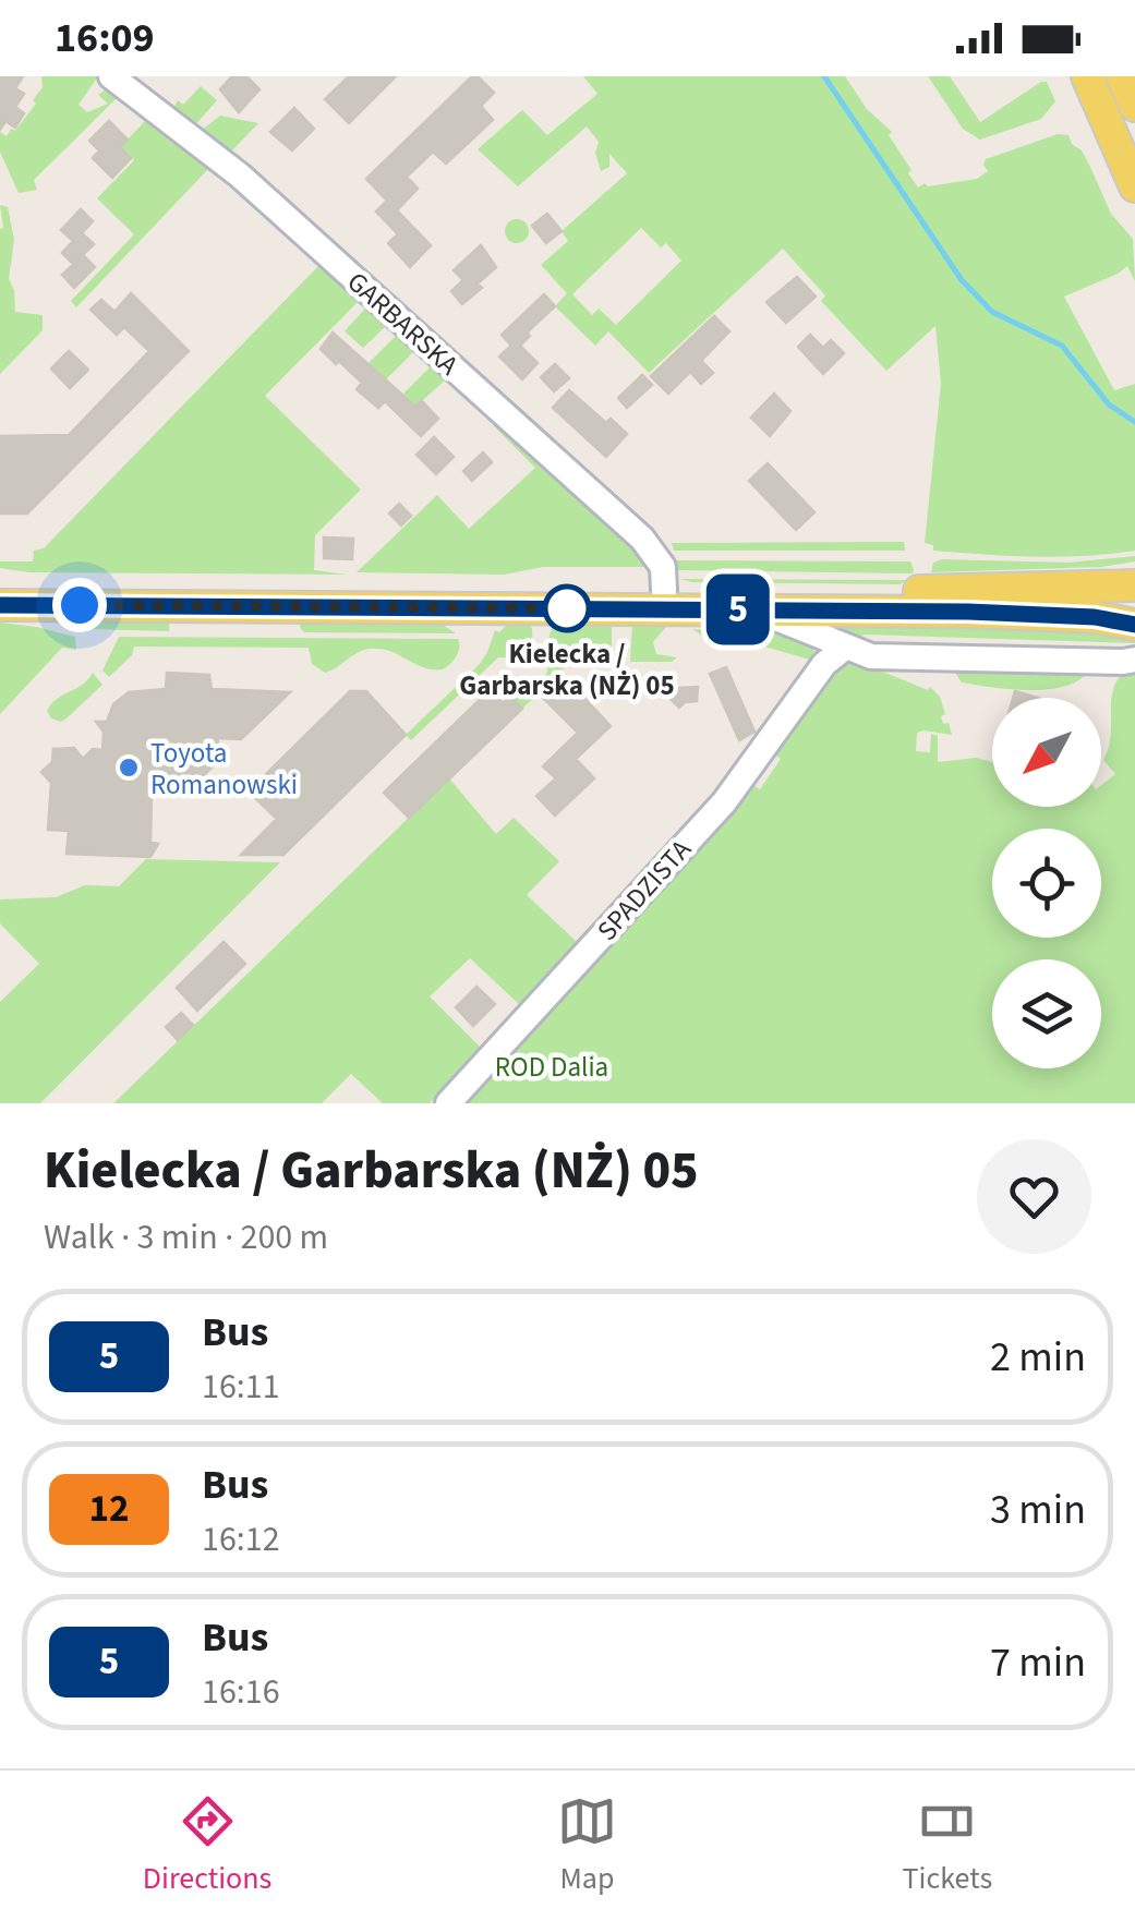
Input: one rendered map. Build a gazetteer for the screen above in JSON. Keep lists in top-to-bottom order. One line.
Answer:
{"streets":{"street":["GARBARSKA","SPADZISTA"]},"parks":["ROD Dalia"],"places":["Kielecka / Garbarska (NŻ) 05","Toyota Romanowski"],"lines":["bus line 5"],"north":"bottom left","page":{"status":"16:09","on_map":"5","heading":["Kielecka / Garbarska (NŻ) 05","Walk · 3 min · 200 m"],"list":[{"mark":"5","name":"Bus","note":"16:11","value":"2 min"},{"mark":"12","name":"Bus","note":"16:12","value":"3 min"},{"mark":"5","name":"Bus","note":"16:16","value":"7 min"}],"tabs":["Directions","Map","Tickets"]}}
